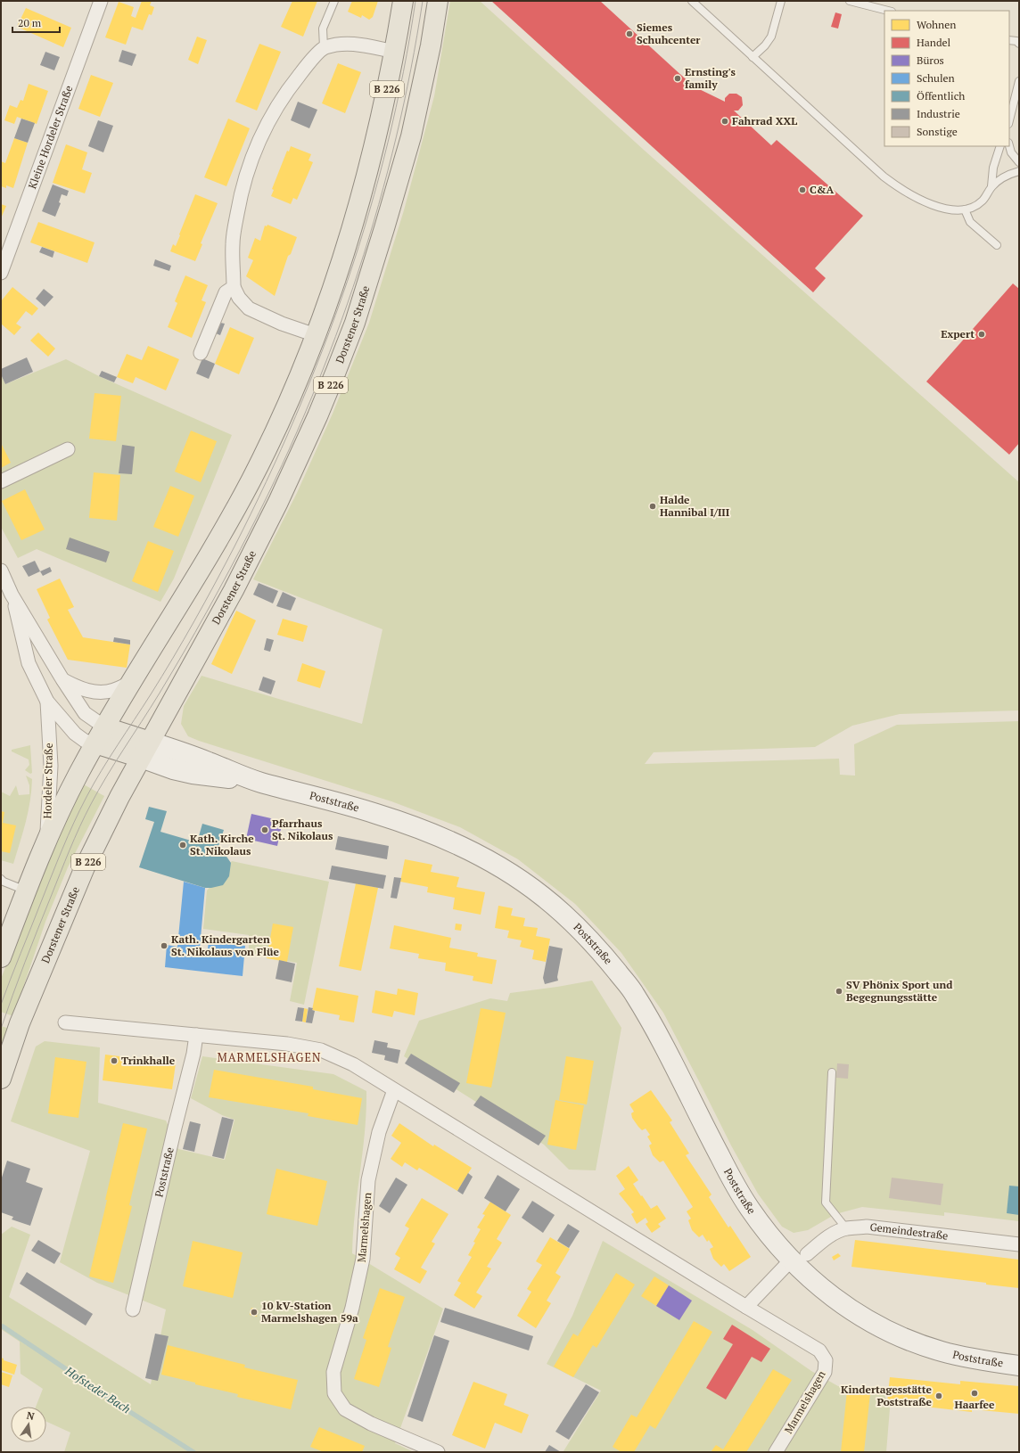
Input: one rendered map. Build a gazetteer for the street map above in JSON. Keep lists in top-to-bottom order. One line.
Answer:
{"streets":{"main road":["B 226","Dorstener Straße"],"street":["Kleine Hordeler Straße","Hordeler Straße","Poststraße","Marmelshagen","Gemeindestraße"]},"crossings":[["B 226","Hordeler Straße"],["Dorstener Straße","Poststraße"],["Poststraße","Gemeindestraße"]],"districts":["MARMELSHAGEN"],"water":["Hofsteder Bach"],"places":["Siemes Schuhcenter","Ernsting's family","Fahrrad XXL","C&A","Expert","Halde Hannibal I/III","Pfarrhaus St. Nikolaus","Kath. Kirche St. Nikolaus","Kath. Kindergarten St. Nikolaus von Flüe","SV Phönix Sport und Begegnungsstätte","Trinkhalle","10 kV-Station Marmelshagen 59a","Haarfee","Kindertagesstätte Poststraße"],"legend":["Wohnen","Handel","Büros","Schulen","Öffentlich","Industrie","Sonstige"],"scale_bar":"20 m","north":"top"}
